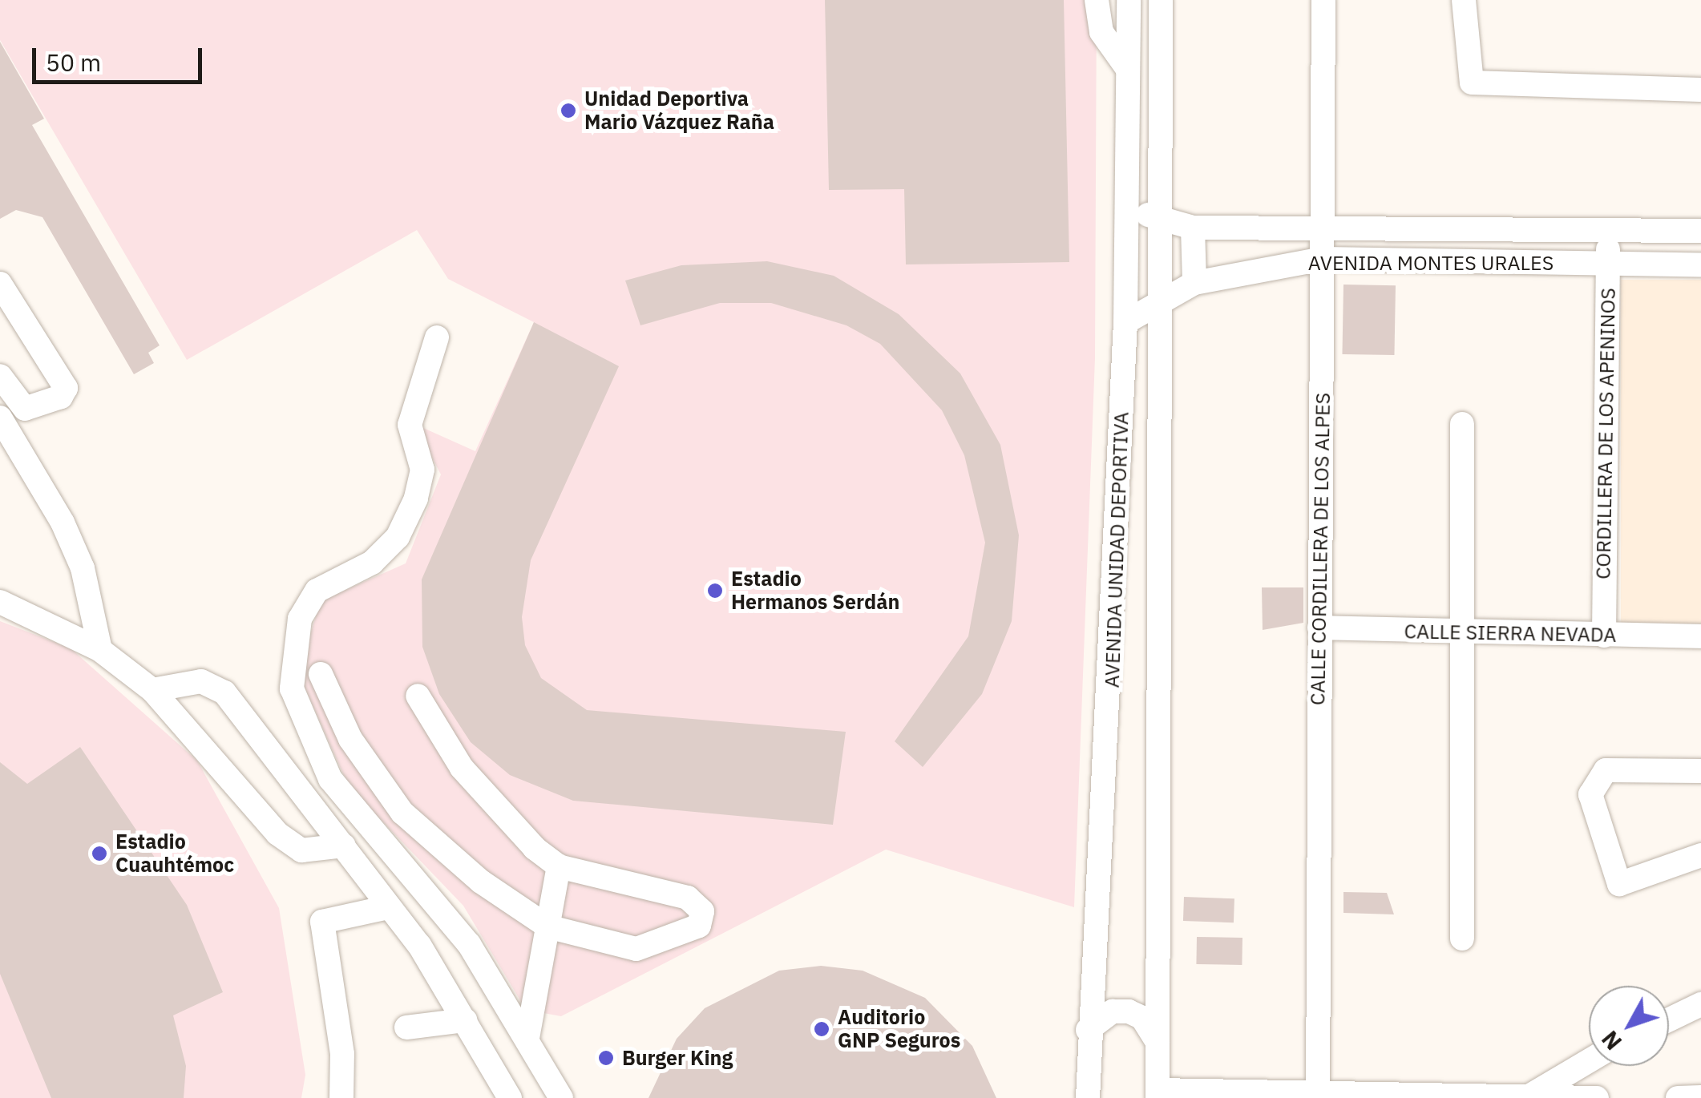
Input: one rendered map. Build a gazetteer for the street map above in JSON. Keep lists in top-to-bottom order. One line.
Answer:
{"streets":{"street":["AVENIDA MONTES URALES","CORDILLERA DE LOS APENINOS","CALLE CORDILLERA DE LOS ALPES","AVENIDA UNIDAD DEPORTIVA","CALLE SIERRA NEVADA"]},"crossings":[["AVENIDA MONTES URALES","CORDILLERA DE LOS APENINOS"],["AVENIDA MONTES URALES","CALLE CORDILLERA DE LOS ALPES"],["AVENIDA MONTES URALES","AVENIDA UNIDAD DEPORTIVA"],["CORDILLERA DE LOS APENINOS","CALLE SIERRA NEVADA"],["CALLE CORDILLERA DE LOS ALPES","CALLE SIERRA NEVADA"]],"places":["Unidad Deportiva Mario Vázquez Raña","Estadio Hermanos Serdán","Estadio Cuauhtémoc","Auditorio GNP Seguros","Burger King"],"scale_bar":"50 m","north":"bottom left"}
